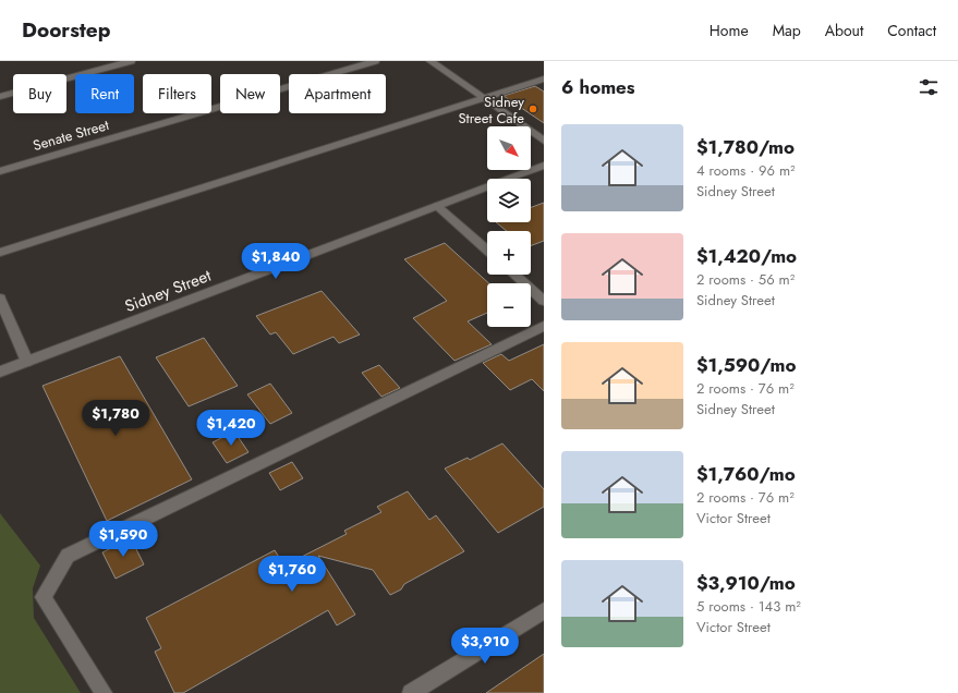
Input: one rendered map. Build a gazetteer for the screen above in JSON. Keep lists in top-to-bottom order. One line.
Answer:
{"streets":{"street":["Senate Street","Sidney Street"]},"places":["Sidney Street Cafe"],"north":"bottom right","page":{"header":"Doorstep","nav":["Home","Map","About","Contact"],"heading":"6 homes","chip":["Buy","Rent","Filters","New","Apartment"],"list":[{"name":"$1,780/mo","note":"4 rooms · 96 m² · Sidney Street"},{"name":"$1,420/mo","note":"2 rooms · 56 m² · Sidney Street"},{"name":"$1,590/mo","note":"2 rooms · 76 m² · Sidney Street"},{"name":"$1,760/mo","note":"2 rooms · 76 m² · Victor Street"},{"name":"$3,910/mo","note":"5 rooms · 143 m² · Victor Street"}],"map_buttons":["+","−"],"price":["$1,840","$1,780","$1,420","$1,590","$1,760","$3,910"]}}
